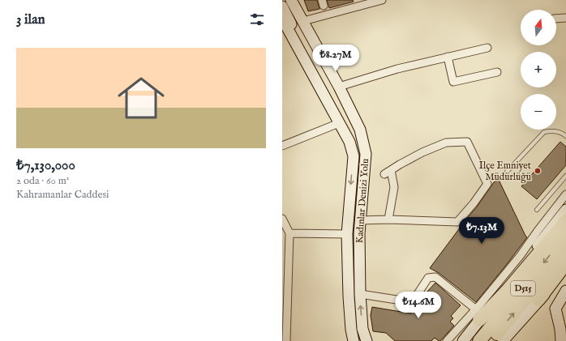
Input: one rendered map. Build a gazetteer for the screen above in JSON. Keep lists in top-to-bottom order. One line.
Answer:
{"streets":{"highway":["D515"],"main road":["Kadınlar Denizi Yolu"]},"places":["Ilçe Emniyet Müdürlüğü"],"north":"top","page":{"heading":"3 ilan","map_buttons":["+","−"],"list":[{"name":"₺7,130,000","note":"2 oda · 60 m² · Kahramanlar Caddesi"}],"price":["₺8.27M","₺7.13M","₺14.6M"]}}
